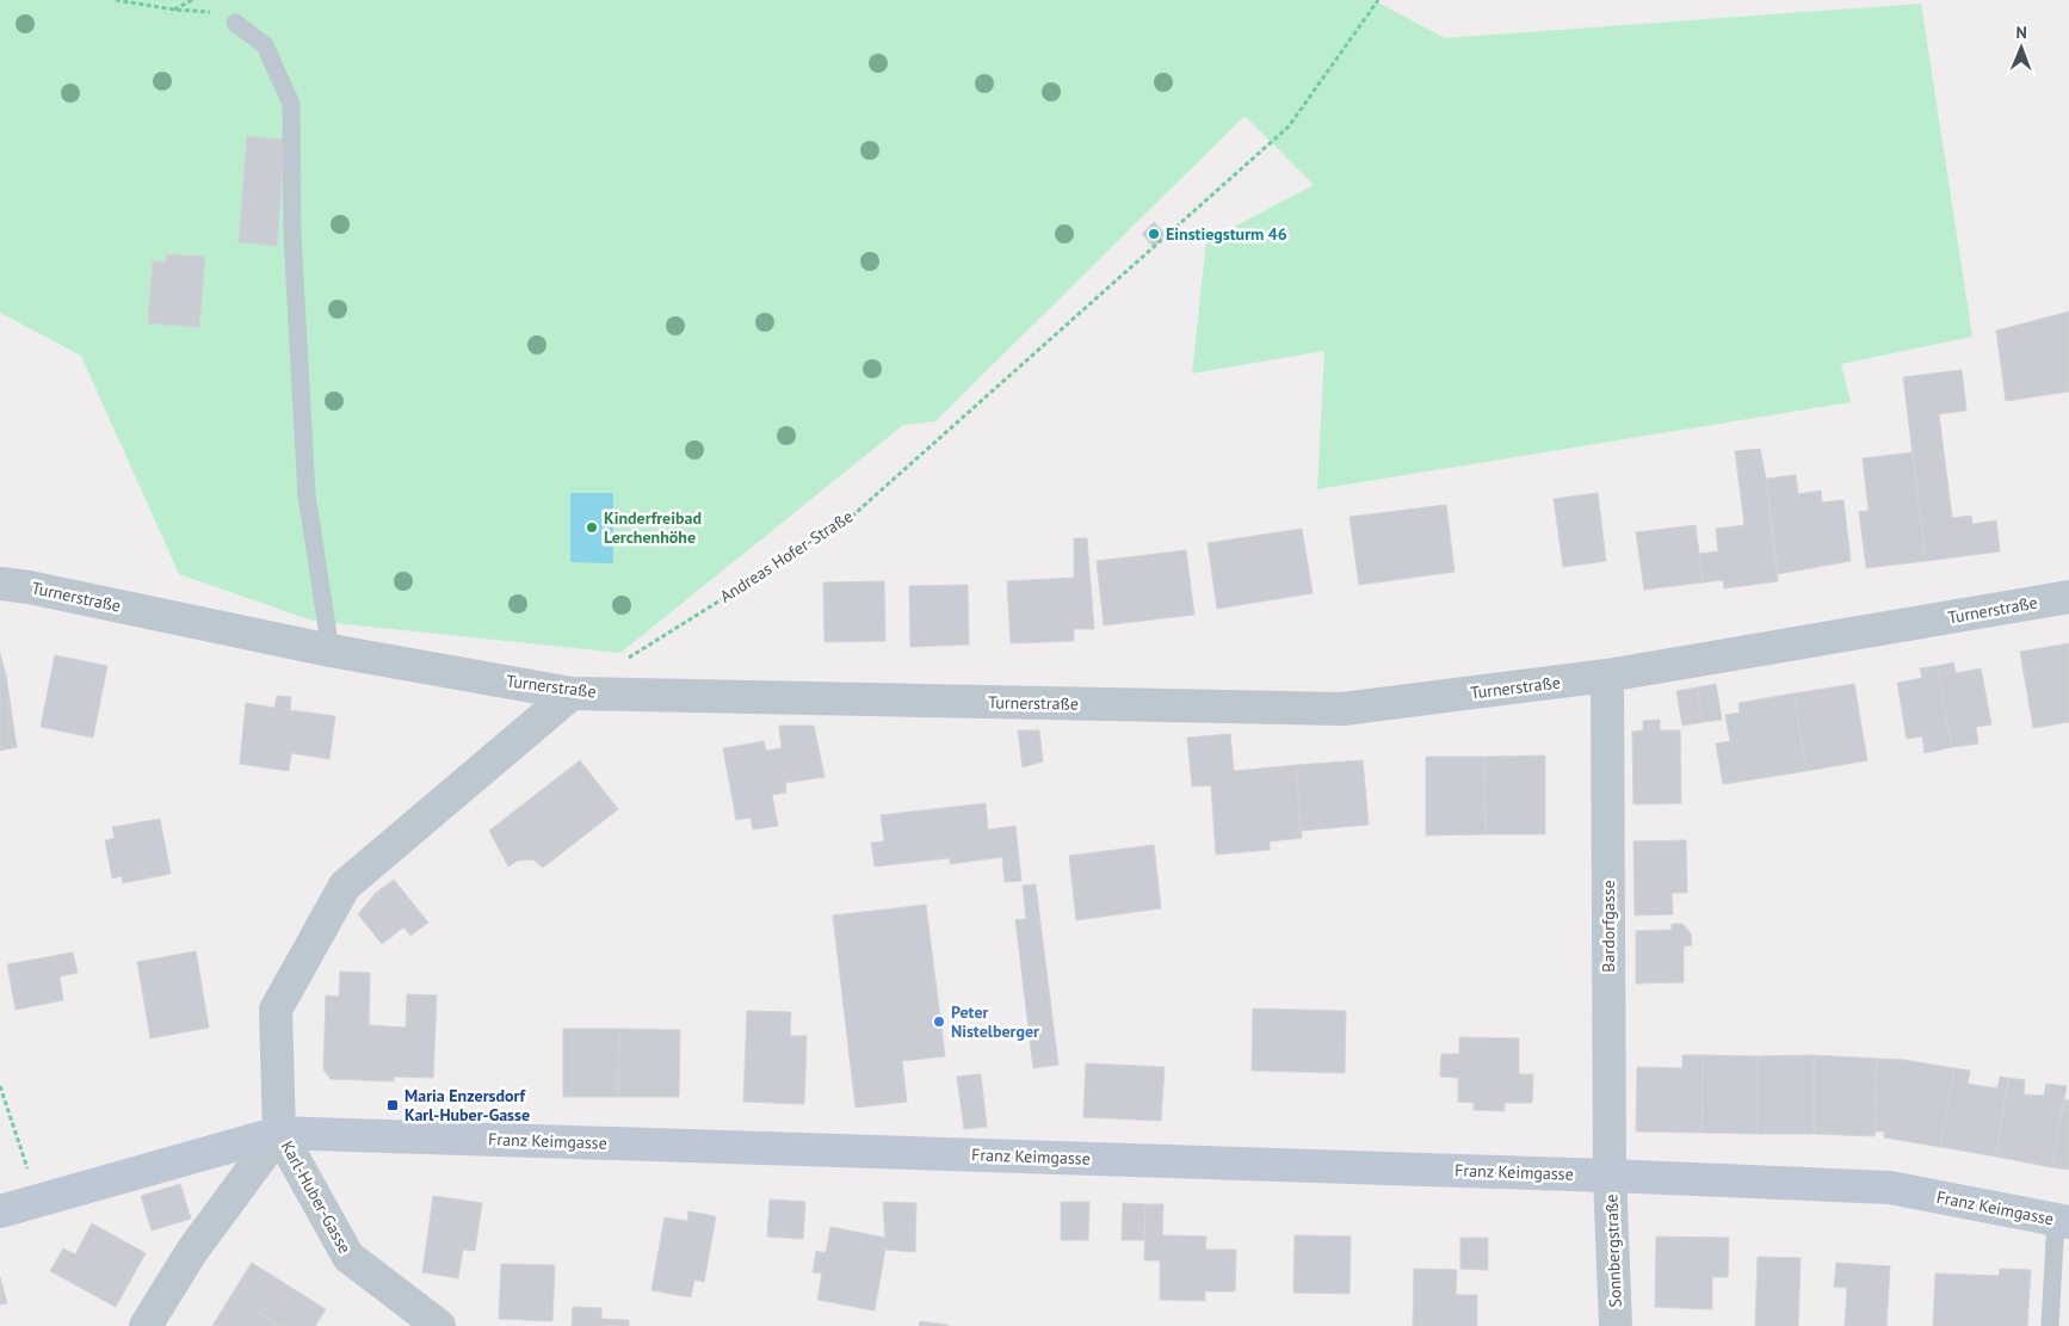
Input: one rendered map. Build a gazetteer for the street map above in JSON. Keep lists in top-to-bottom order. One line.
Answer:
{"streets":{"main road":["Franz Keimgasse"],"street":["Turnerstraße","Bardorfgasse","Karl-Huber-Gasse","Sonnbergstraße"],"path":["Andreas Hofer-Straße"]},"crossings":[["Turnerstraße","Bardorfgasse"],["Bardorfgasse","Franz Keimgasse"],["Bardorfgasse","Sonnbergstraße"],["Franz Keimgasse","Karl-Huber-Gasse"],["Franz Keimgasse","Sonnbergstraße"]],"places":{"other":["Einstiegsturm 46","Kinderfreibad Lerchenhöhe","Peter Nistelberger"],"transit":["Maria Enzersdorf Karl-Huber-Gasse"]},"north":"top"}
